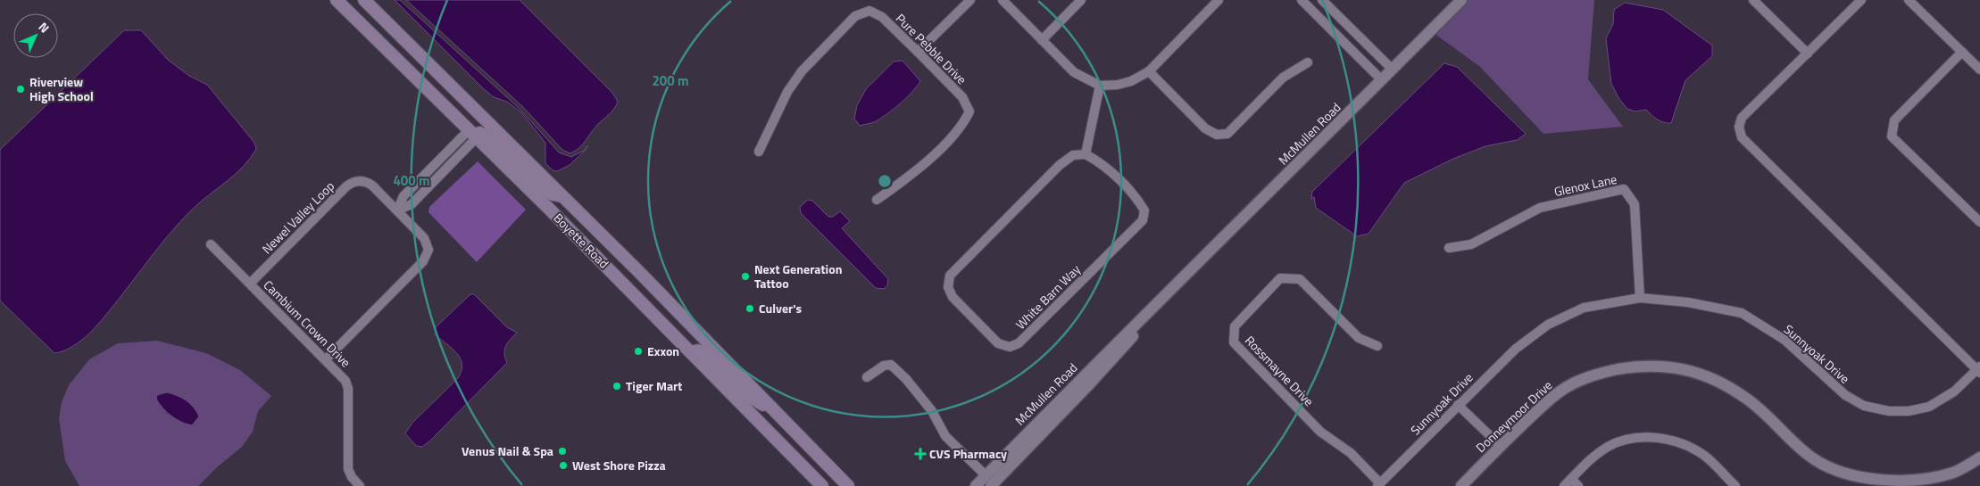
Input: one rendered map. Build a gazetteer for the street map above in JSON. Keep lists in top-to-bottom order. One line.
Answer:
{"streets":{"main road":["Boyette Road"],"street":["Pure Pebble Drive","McMullen Road","Glenox Lane","Newel Valley Loop","White Barn Way","Cambium Crown Drive","Sunnyoak Drive","Rossmayne Drive","Donneymoor Drive"]},"crossings":[["Glenox Lane","Sunnyoak Drive"],["Newel Valley Loop","Cambium Crown Drive"],["Sunnyoak Drive","Rossmayne Drive"]],"places":{"other":["Riverview High School","Next Generation Tattoo","Culver's","Exxon","Tiger Mart","Venus Nail & Spa","West Shore Pizza"],"health":["CVS Pharmacy"]},"north":"top right","rings":["200 m","400 m"]}
